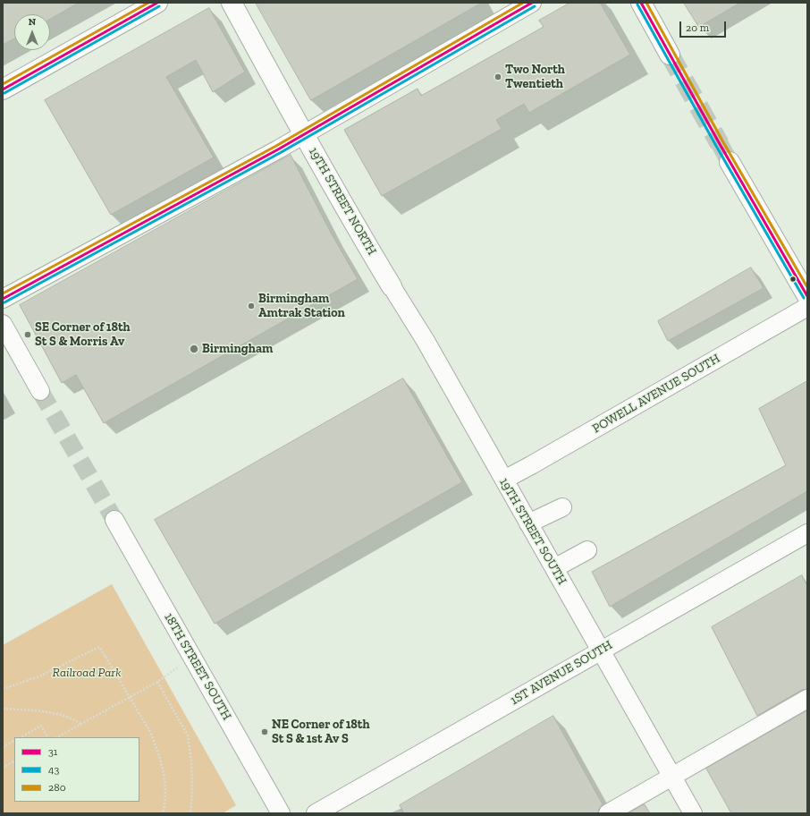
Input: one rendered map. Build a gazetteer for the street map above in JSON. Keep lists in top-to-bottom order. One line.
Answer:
{"streets":{"main road":["19TH STREET NORTH"],"street":["POWELL AVENUE SOUTH","19TH STREET SOUTH","18TH STREET SOUTH","1ST AVENUE SOUTH"]},"crossings":[["19TH STREET NORTH","19TH STREET SOUTH"],["POWELL AVENUE SOUTH","19TH STREET SOUTH"],["19TH STREET SOUTH","1ST AVENUE SOUTH"]],"parks":["Railroad Park"],"places":["Two North Twentieth","Birmingham Amtrak Station","SE Corner of 18th St S & Morris Av","Birmingham","NE Corner of 18th St S & 1st Av S"],"lines":["transit line 31","transit line 280","transit line 43"],"legend":["31","43","280"],"scale_bar":"20 m","north":"top"}
